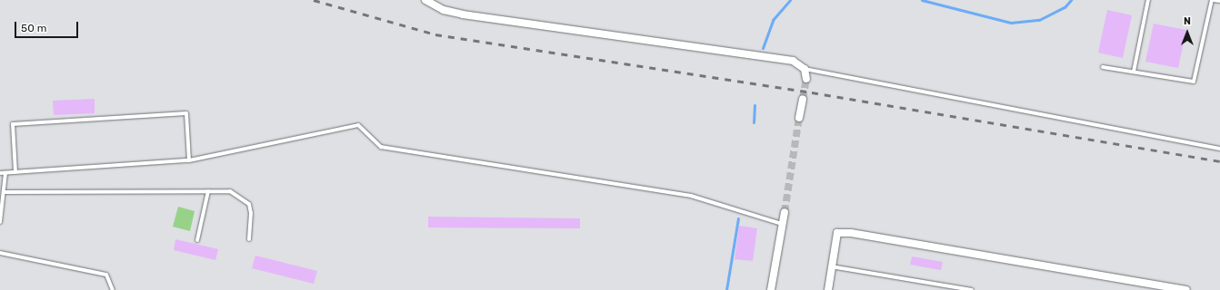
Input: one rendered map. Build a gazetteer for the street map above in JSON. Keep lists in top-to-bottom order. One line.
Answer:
{"scale_bar":"50 m","north":"top"}
